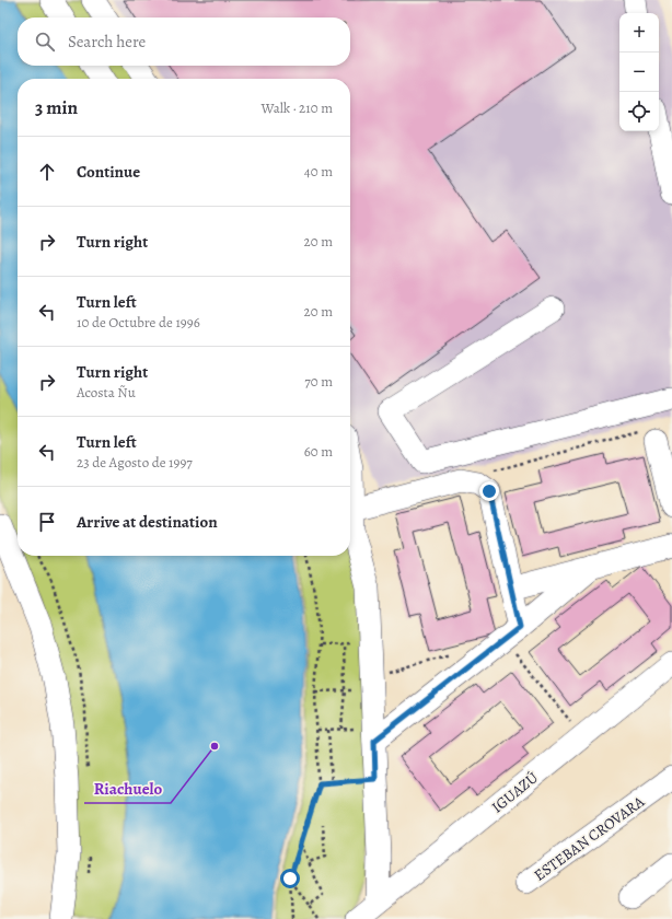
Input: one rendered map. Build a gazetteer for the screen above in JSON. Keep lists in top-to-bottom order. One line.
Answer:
{"streets":{"street":["IGUAZÚ","ESTEBAN CROVARA"]},"places":["Riachuelo"],"page":{"map_buttons":["+","−"],"search":"Search here","heading":["3 min","Walk · 210 m"],"list":[["Continue","40 m"],["Turn right","20 m"],["Turn left","10 de Octubre de 1996","20 m"],["Turn right","Acosta Ñu","70 m"],["Turn left","23 de Agosto de 1997","60 m"],"Arrive at destination"]}}
